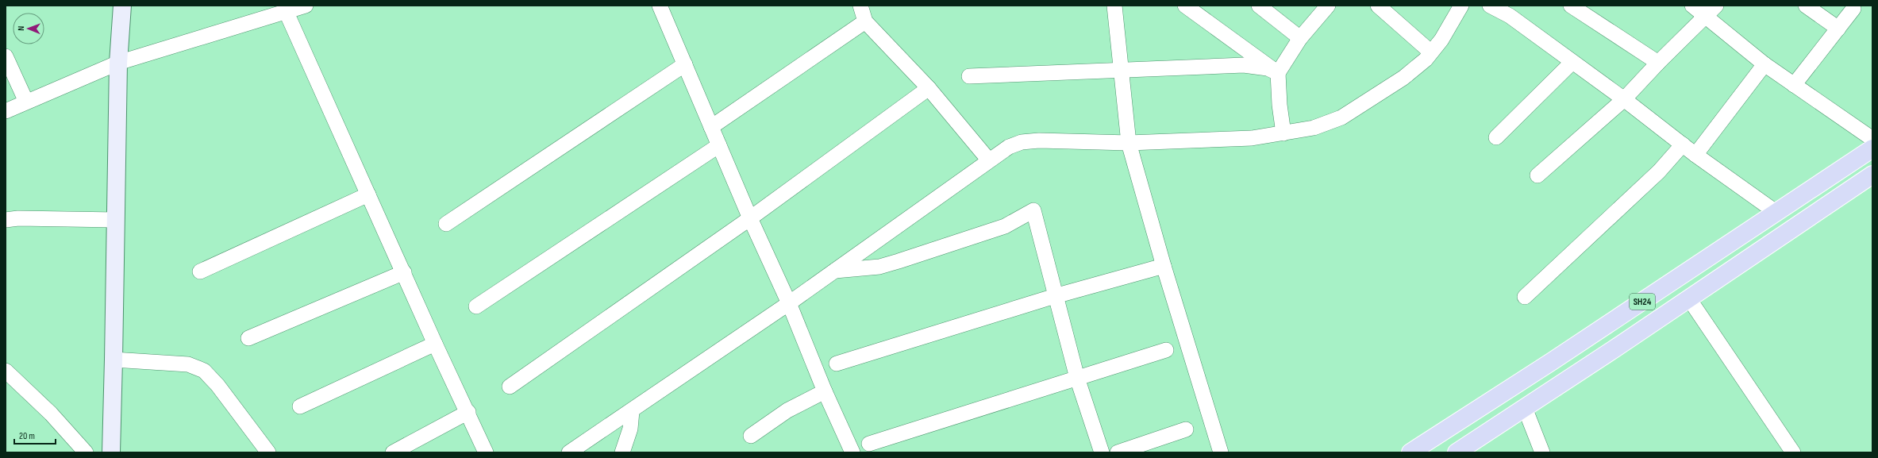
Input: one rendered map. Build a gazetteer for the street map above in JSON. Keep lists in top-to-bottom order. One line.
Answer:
{"streets":{"main road":["SH24"]},"scale_bar":"20 m","north":"left"}
